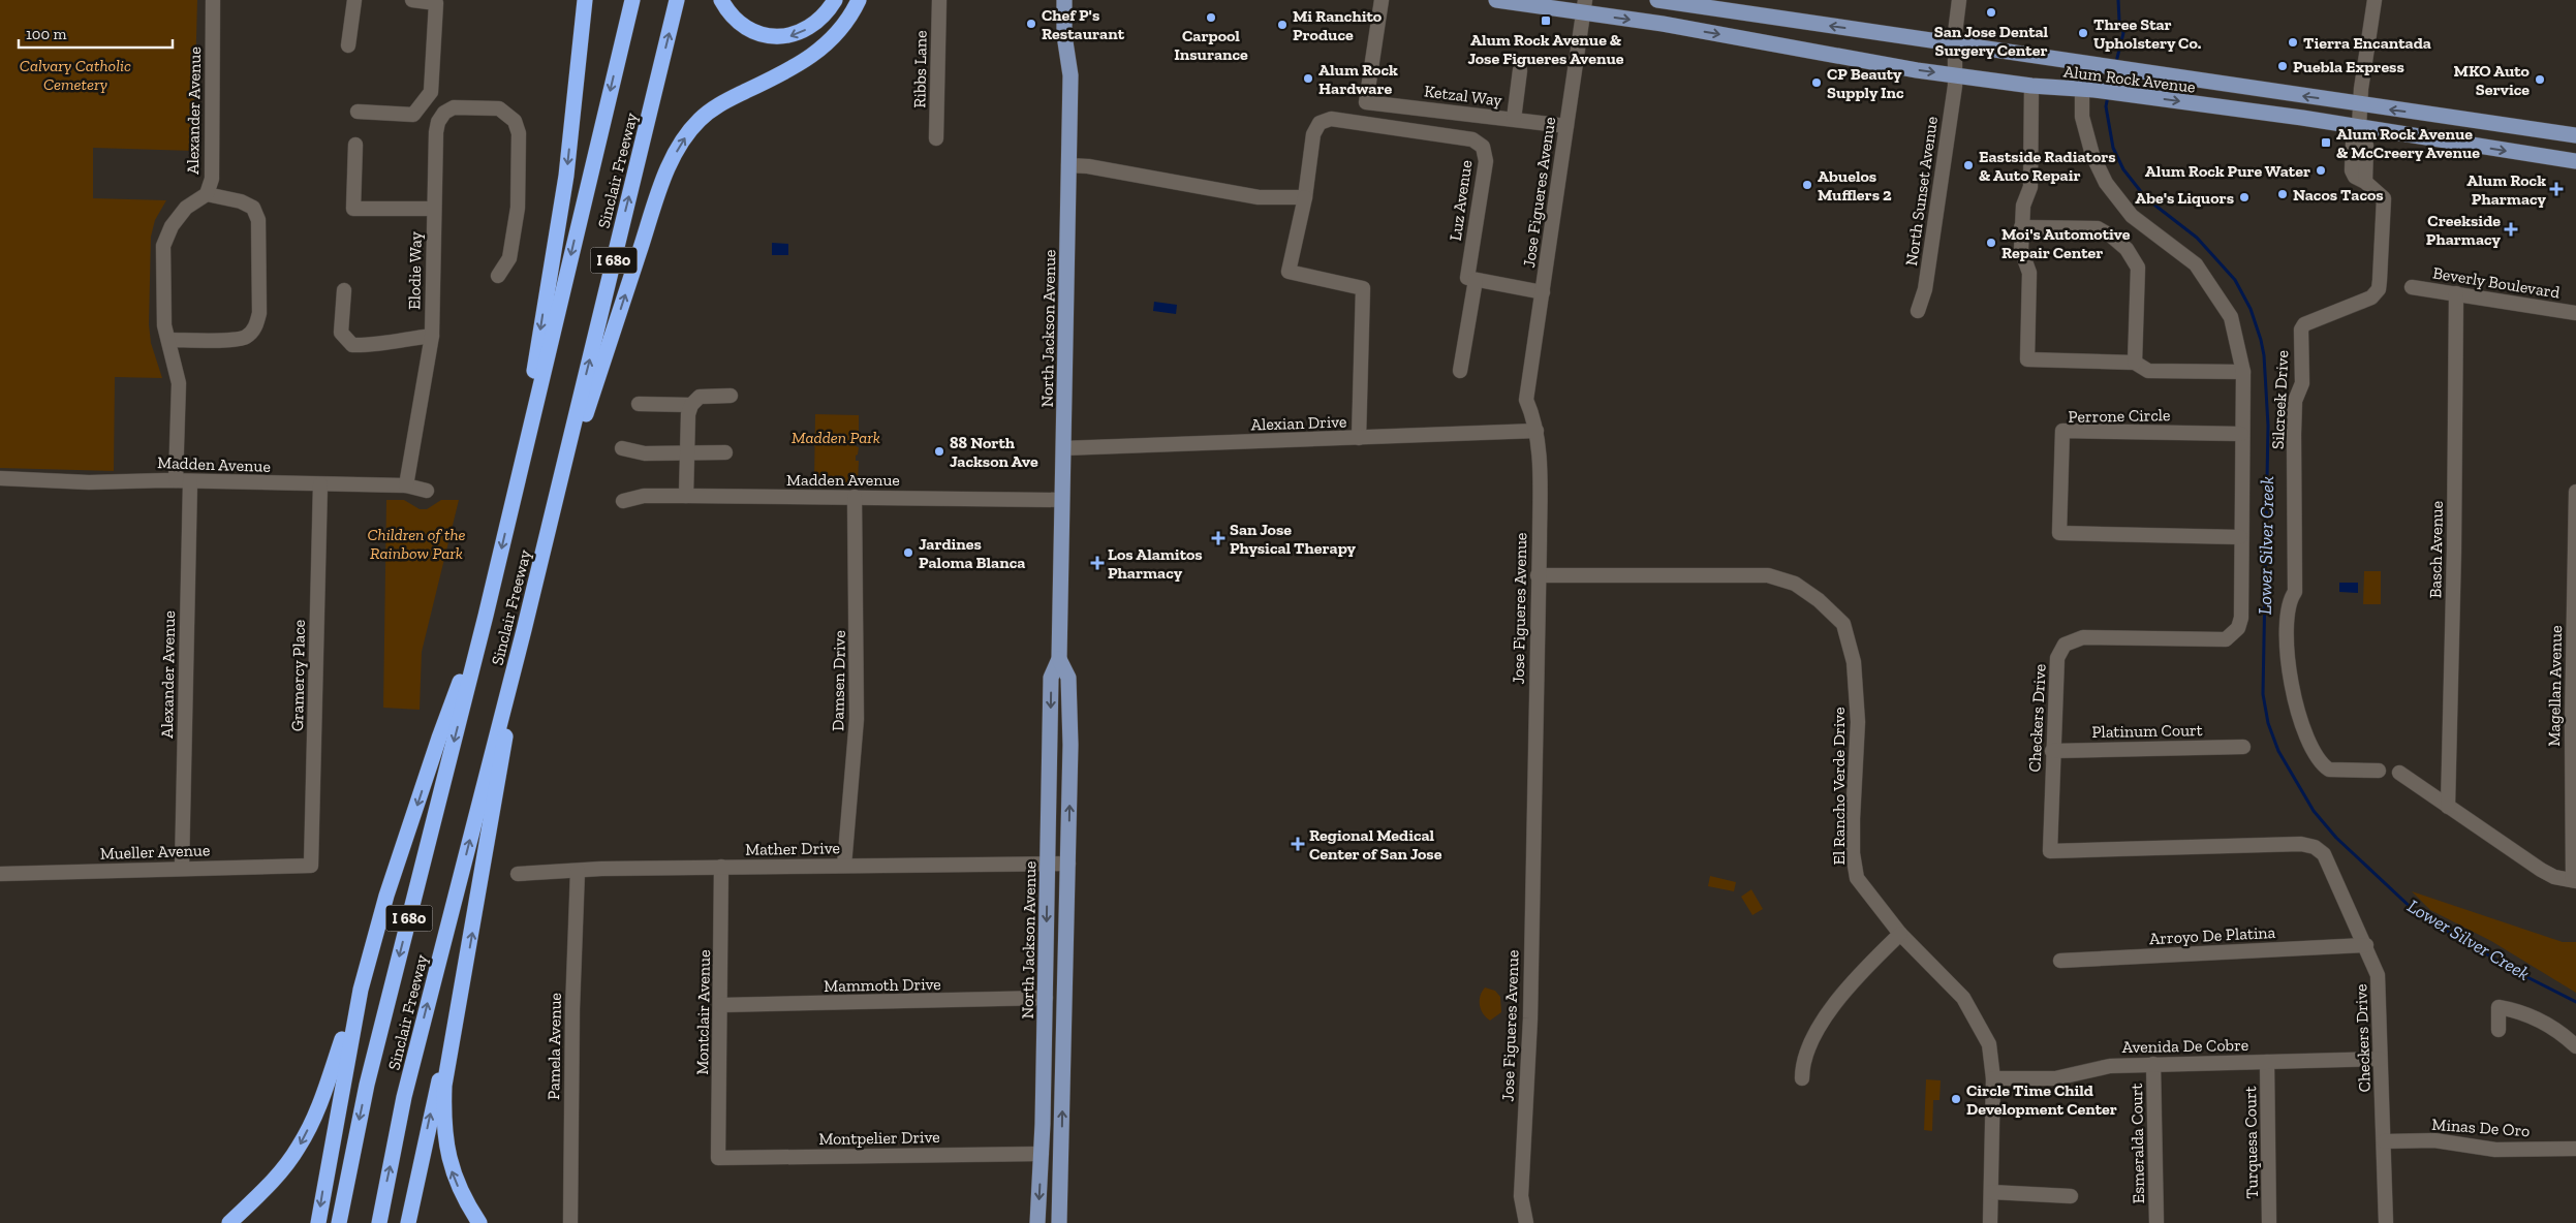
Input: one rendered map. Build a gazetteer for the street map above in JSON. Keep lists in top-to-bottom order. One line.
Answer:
{"streets":{"highway":["Sinclair Freeway","I 680"],"main road":["Alum Rock Avenue","North Jackson Avenue"],"street":["Ribbs Lane","Ketzal Way","Alexander Avenue","North Sunset Avenue","Jose Figueres Avenue","Luz Avenue","Elodie Way","Beverly Boulevard","Silcreek Drive","Perrone Circle","Alexian Drive","Madden Avenue","Basch Avenue","Gramercy Place","Damsen Drive","Magellan Avenue","Checkers Drive","Platinum Court","El Rancho Verde Drive","Mather Drive","Mueller Avenue","Arroyo De Platina","Mammoth Drive","Montclair Avenue","Avenida De Cobre","Pamela Avenue","Minas De Oro","Montpelier Drive","Turquesa Court","Esmeralda Court"]},"crossings":[["Alum Rock Avenue","North Sunset Avenue"],["Alum Rock Avenue","Jose Figueres Avenue"],["Alum Rock Avenue","Silcreek Drive"],["Alum Rock Avenue","Checkers Drive"],["Ketzal Way","Jose Figueres Avenue"],["Alexander Avenue","Madden Avenue"],["Alexander Avenue","Mueller Avenue"],["Jose Figueres Avenue","Alexian Drive"],["Jose Figueres Avenue","El Rancho Verde Drive"],["Luz Avenue","Alexian Drive"],["Elodie Way","Madden Avenue"],["Beverly Boulevard","Basch Avenue"],["North Jackson Avenue","Alexian Drive"],["North Jackson Avenue","Madden Avenue"],["North Jackson Avenue","Mather Drive"],["North Jackson Avenue","Mammoth Drive"],["North Jackson Avenue","Montpelier Drive"],["Perrone Circle","Checkers Drive"],["Madden Avenue","Gramercy Place"],["Madden Avenue","Damsen Drive"],["Gramercy Place","Mueller Avenue"],["Damsen Drive","Mather Drive"],["Checkers Drive","Platinum Court"],["Checkers Drive","Arroyo De Platina"],["Checkers Drive","Avenida De Cobre"],["Checkers Drive","Minas De Oro"],["El Rancho Verde Drive","Avenida De Cobre"],["Mather Drive","Montclair Avenue"],["Mather Drive","Pamela Avenue"],["Mammoth Drive","Montclair Avenue"],["Montclair Avenue","Montpelier Drive"],["Avenida De Cobre","Turquesa Court"],["Avenida De Cobre","Esmeralda Court"]],"water":["Lower Silver Creek"],"parks":["Calvary Catholic Cemetery","Madden Park","Children of the Rainbow Park"],"places":{"other":["San Jose Dental Surgery Center","Carpool Insurance","Chef P's Restaurant","Mi Ranchito Produce","Three Star Upholstery Co.","Tierra Encantada","Puebla Express","Alum Rock Hardware","MKO Auto Service","CP Beauty Supply Inc","Eastside Radiators & Auto Repair","Alum Rock Pure Water","Abuelos Mufflers 2","Nacos Tacos","Abe's Liquors","Moi's Automotive Repair Center","88 North Jackson Ave","Jardines Paloma Blanca","Circle Time Child Development Center"],"transit":["Alum Rock Avenue & Jose Figueres Avenue","Alum Rock Avenue & McCreery Avenue"],"health":["Alum Rock Pharmacy","Creekside Pharmacy","San Jose Physical Therapy","Los Alamitos Pharmacy","Regional Medical Center of San Jose"]},"scale_bar":"100 m"}
